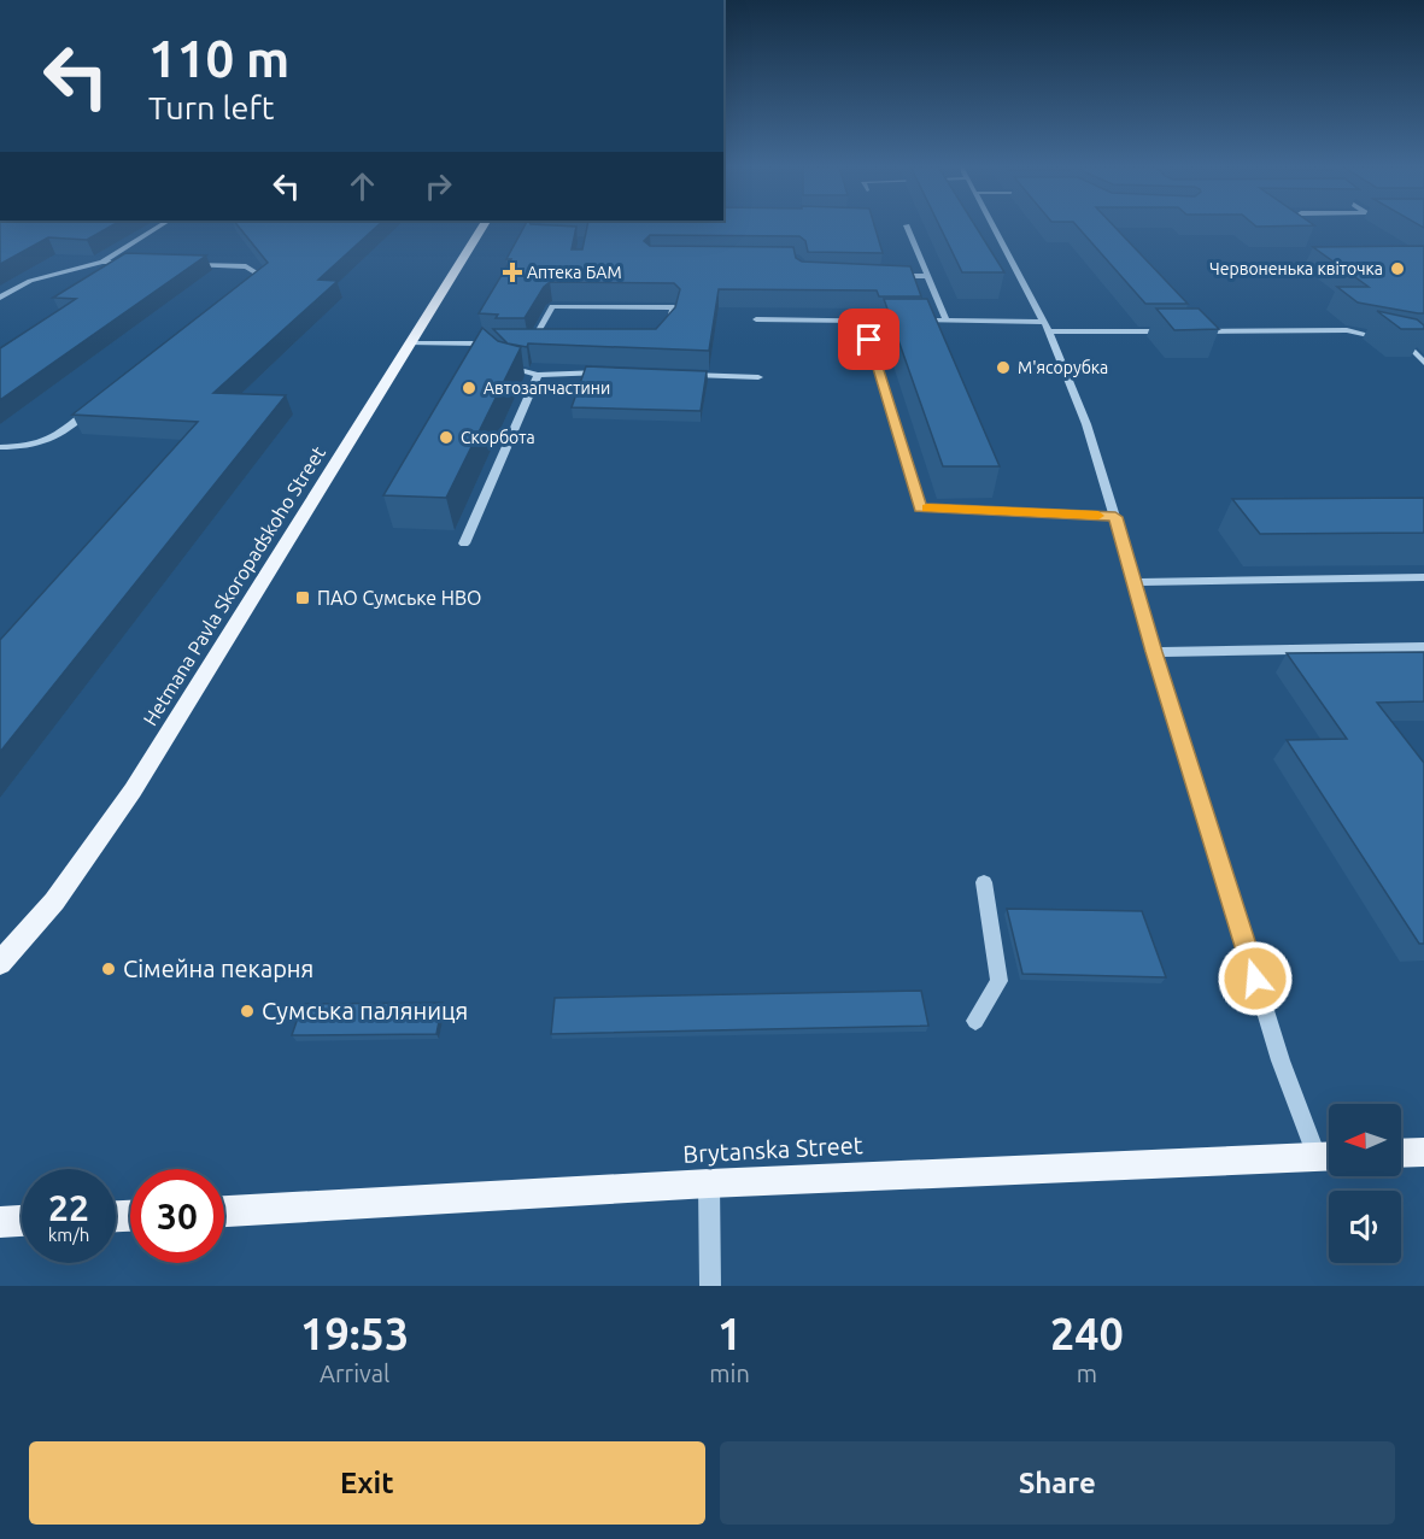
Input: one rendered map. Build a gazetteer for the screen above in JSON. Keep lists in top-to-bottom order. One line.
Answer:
{"streets":{"main road":["Hetmana Pavla Skoropadskoho Street","Brytanska Street"]},"places":{"other":["Червоненька квіточка","М'ясорубка","Автозапчастини","Скорбота","Сімейна пекарня","Сумська паляниця"],"health":["Аптека БАМ"],"transit":["ПАО Сумське НВО"]},"north":"left","page":{"turn":["110 m","Turn left"],"speed":"22 km/h","limit":"30","eta":["19:53","Arrival","1","min","240","m"],"buttons":["Exit","Share"]}}
